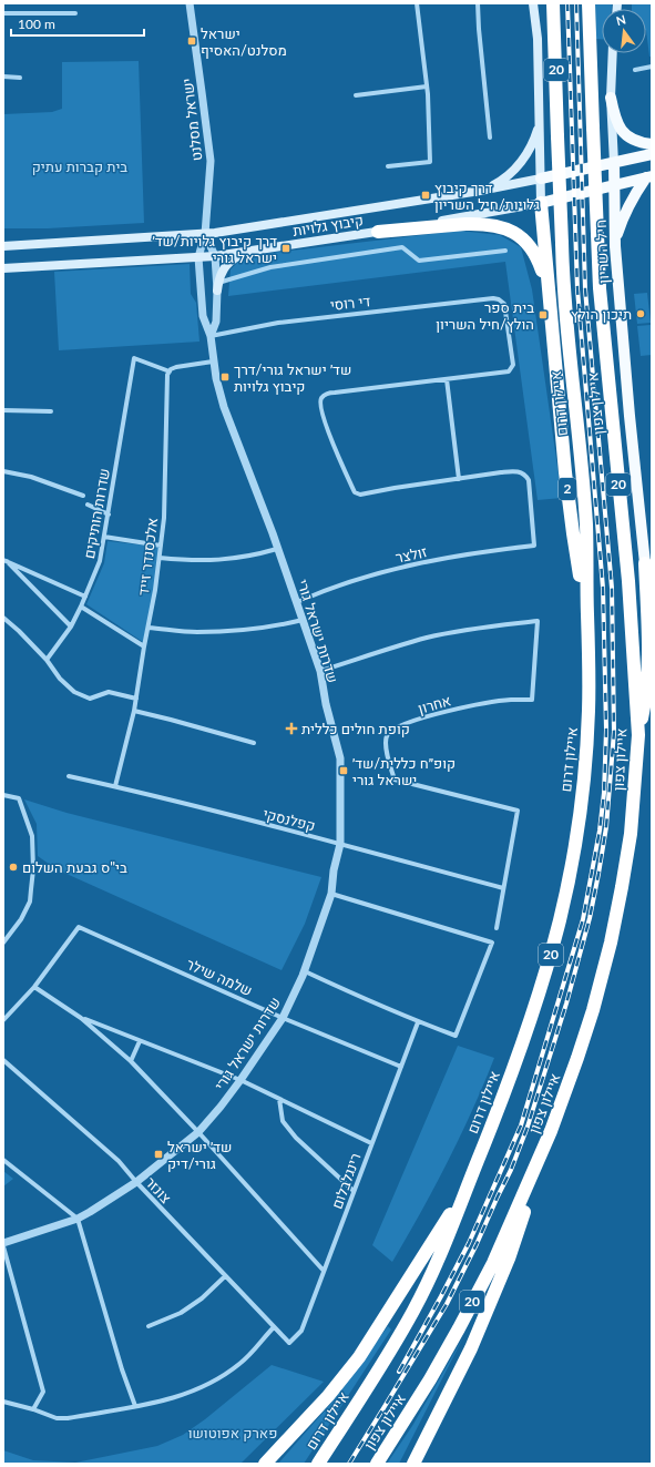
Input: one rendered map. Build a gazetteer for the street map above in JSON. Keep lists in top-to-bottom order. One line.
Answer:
{"streets":{"highway":["20","איילון דרום","איילון צפון","2"],"main road":["קיבוץ גלויות","חיל השריון"],"street":["ישראל מסלנט","די רוסי","שדרות הותיקים","זולצר","אלכסנדר זייד","שדרות ישראל גורי","אחרון","קפלנסקי","שלמה שילר","רינגלבלום","צונזר"]},"crossings":[["ישראל מסלנט","קיבוץ גלויות"],["ישראל מסלנט","שדרות ישראל גורי"],["קיבוץ גלויות","חיל השריון"],["קיבוץ גלויות","2"],["קיבוץ גלויות","שדרות ישראל גורי"],["די רוסי","שדרות ישראל גורי"],["איילון דרום","2"],["שדרות הותיקים","אלכסנדר זייד"],["זולצר","שדרות ישראל גורי"],["אלכסנדר זייד","קפלנסקי"],["שדרות ישראל גורי","אחרון"],["שדרות ישראל גורי","קפלנסקי"],["שדרות ישראל גורי","שלמה שילר"],["שדרות ישראל גורי","צונזר"],["אחרון","קפלנסקי"],["שלמה שילר","רינגלבלום"],["רינגלבלום","צונזר"]],"parks":["בית קברות עתיק","פארק אפוטושו"],"places":{"transit":["ישראל מסלנט/האסיף","דרך קיבוץ גלויות/חיל השריון","דרך קיבוץ גלויות/שד׳ ישראל גורי","בית ספר הולץ/חיל השריון","שד׳ ישראל גורי/דרך קיבוץ גלויות","קופ״ח כללית/שד׳ ישראל גורי","שד׳ ישראל גורי/דיק"],"other":["תיכון הולץ","בי\"ס גבעת השלום"],"health":["קופת חולים כללית"]},"scale_bar":"100 m","north":"top"}
